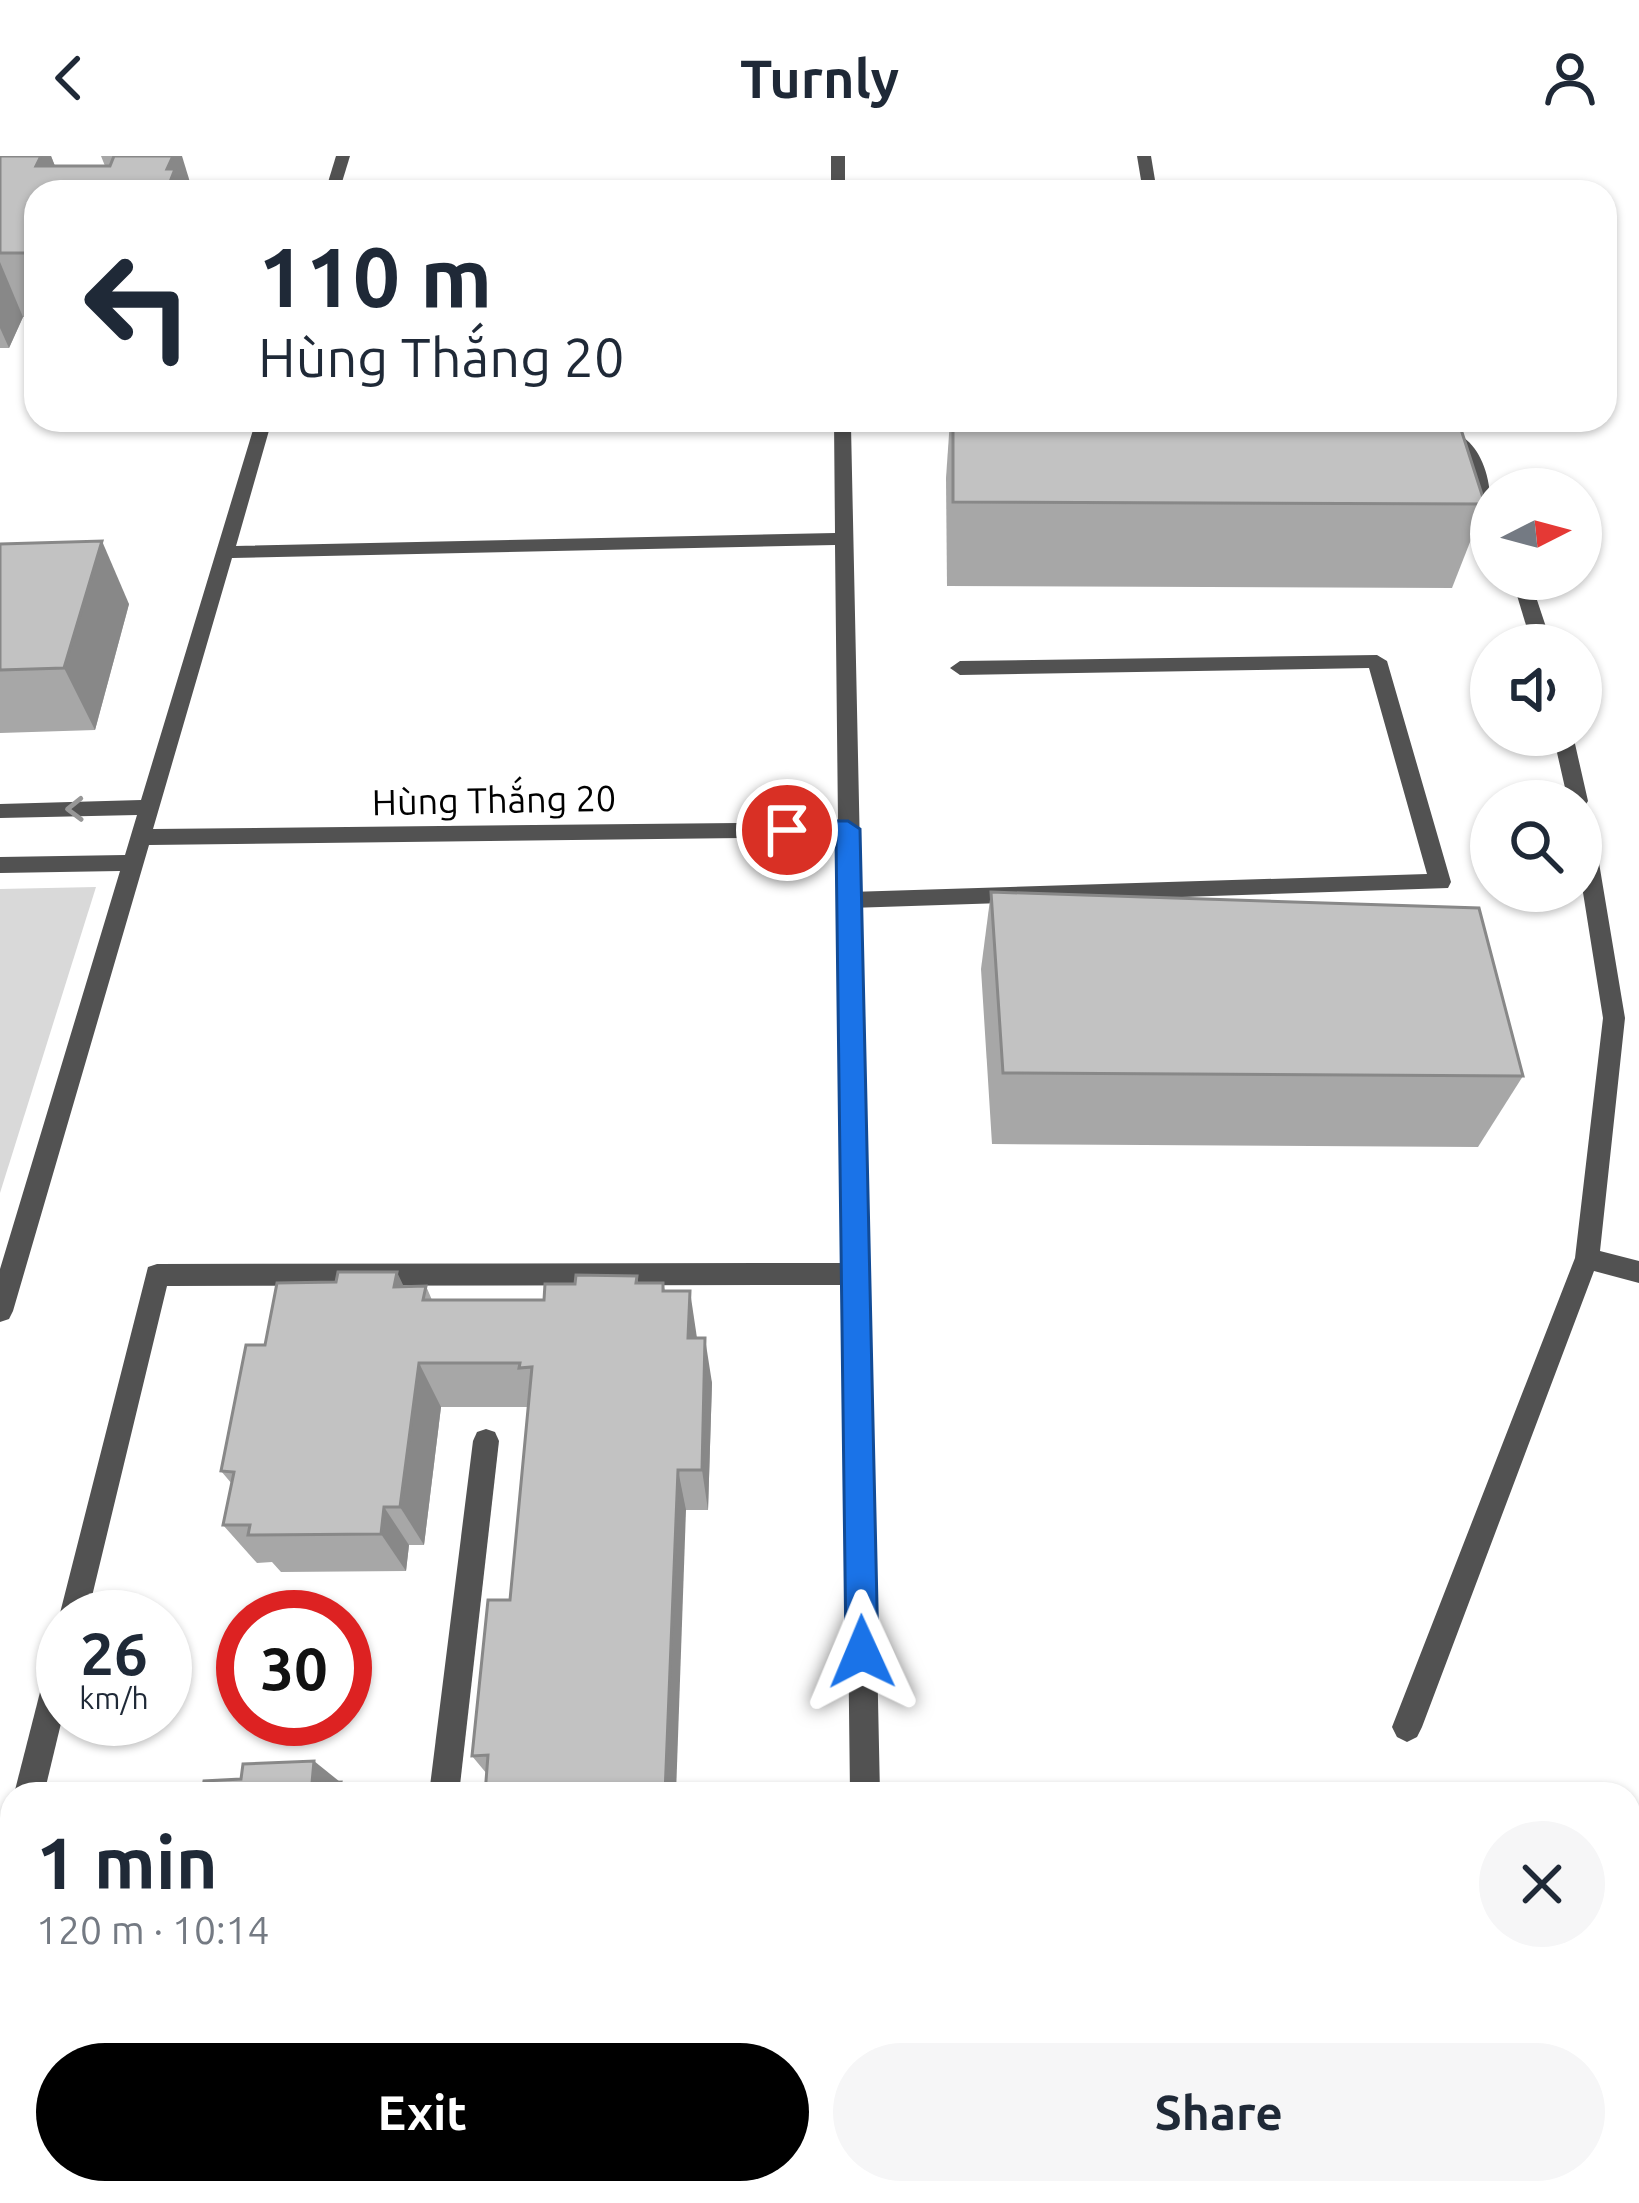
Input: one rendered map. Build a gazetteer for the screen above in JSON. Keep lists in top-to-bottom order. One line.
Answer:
{"streets":{"street":["Hùng Thắng 20"]},"north":"right","page":{"header":"Turnly","turn":["110 m","Hùng Thắng 20"],"speed":"26 km/h","limit":"30","heading":["1 min","120 m · 10:14"],"buttons":["Exit","Share"]}}
